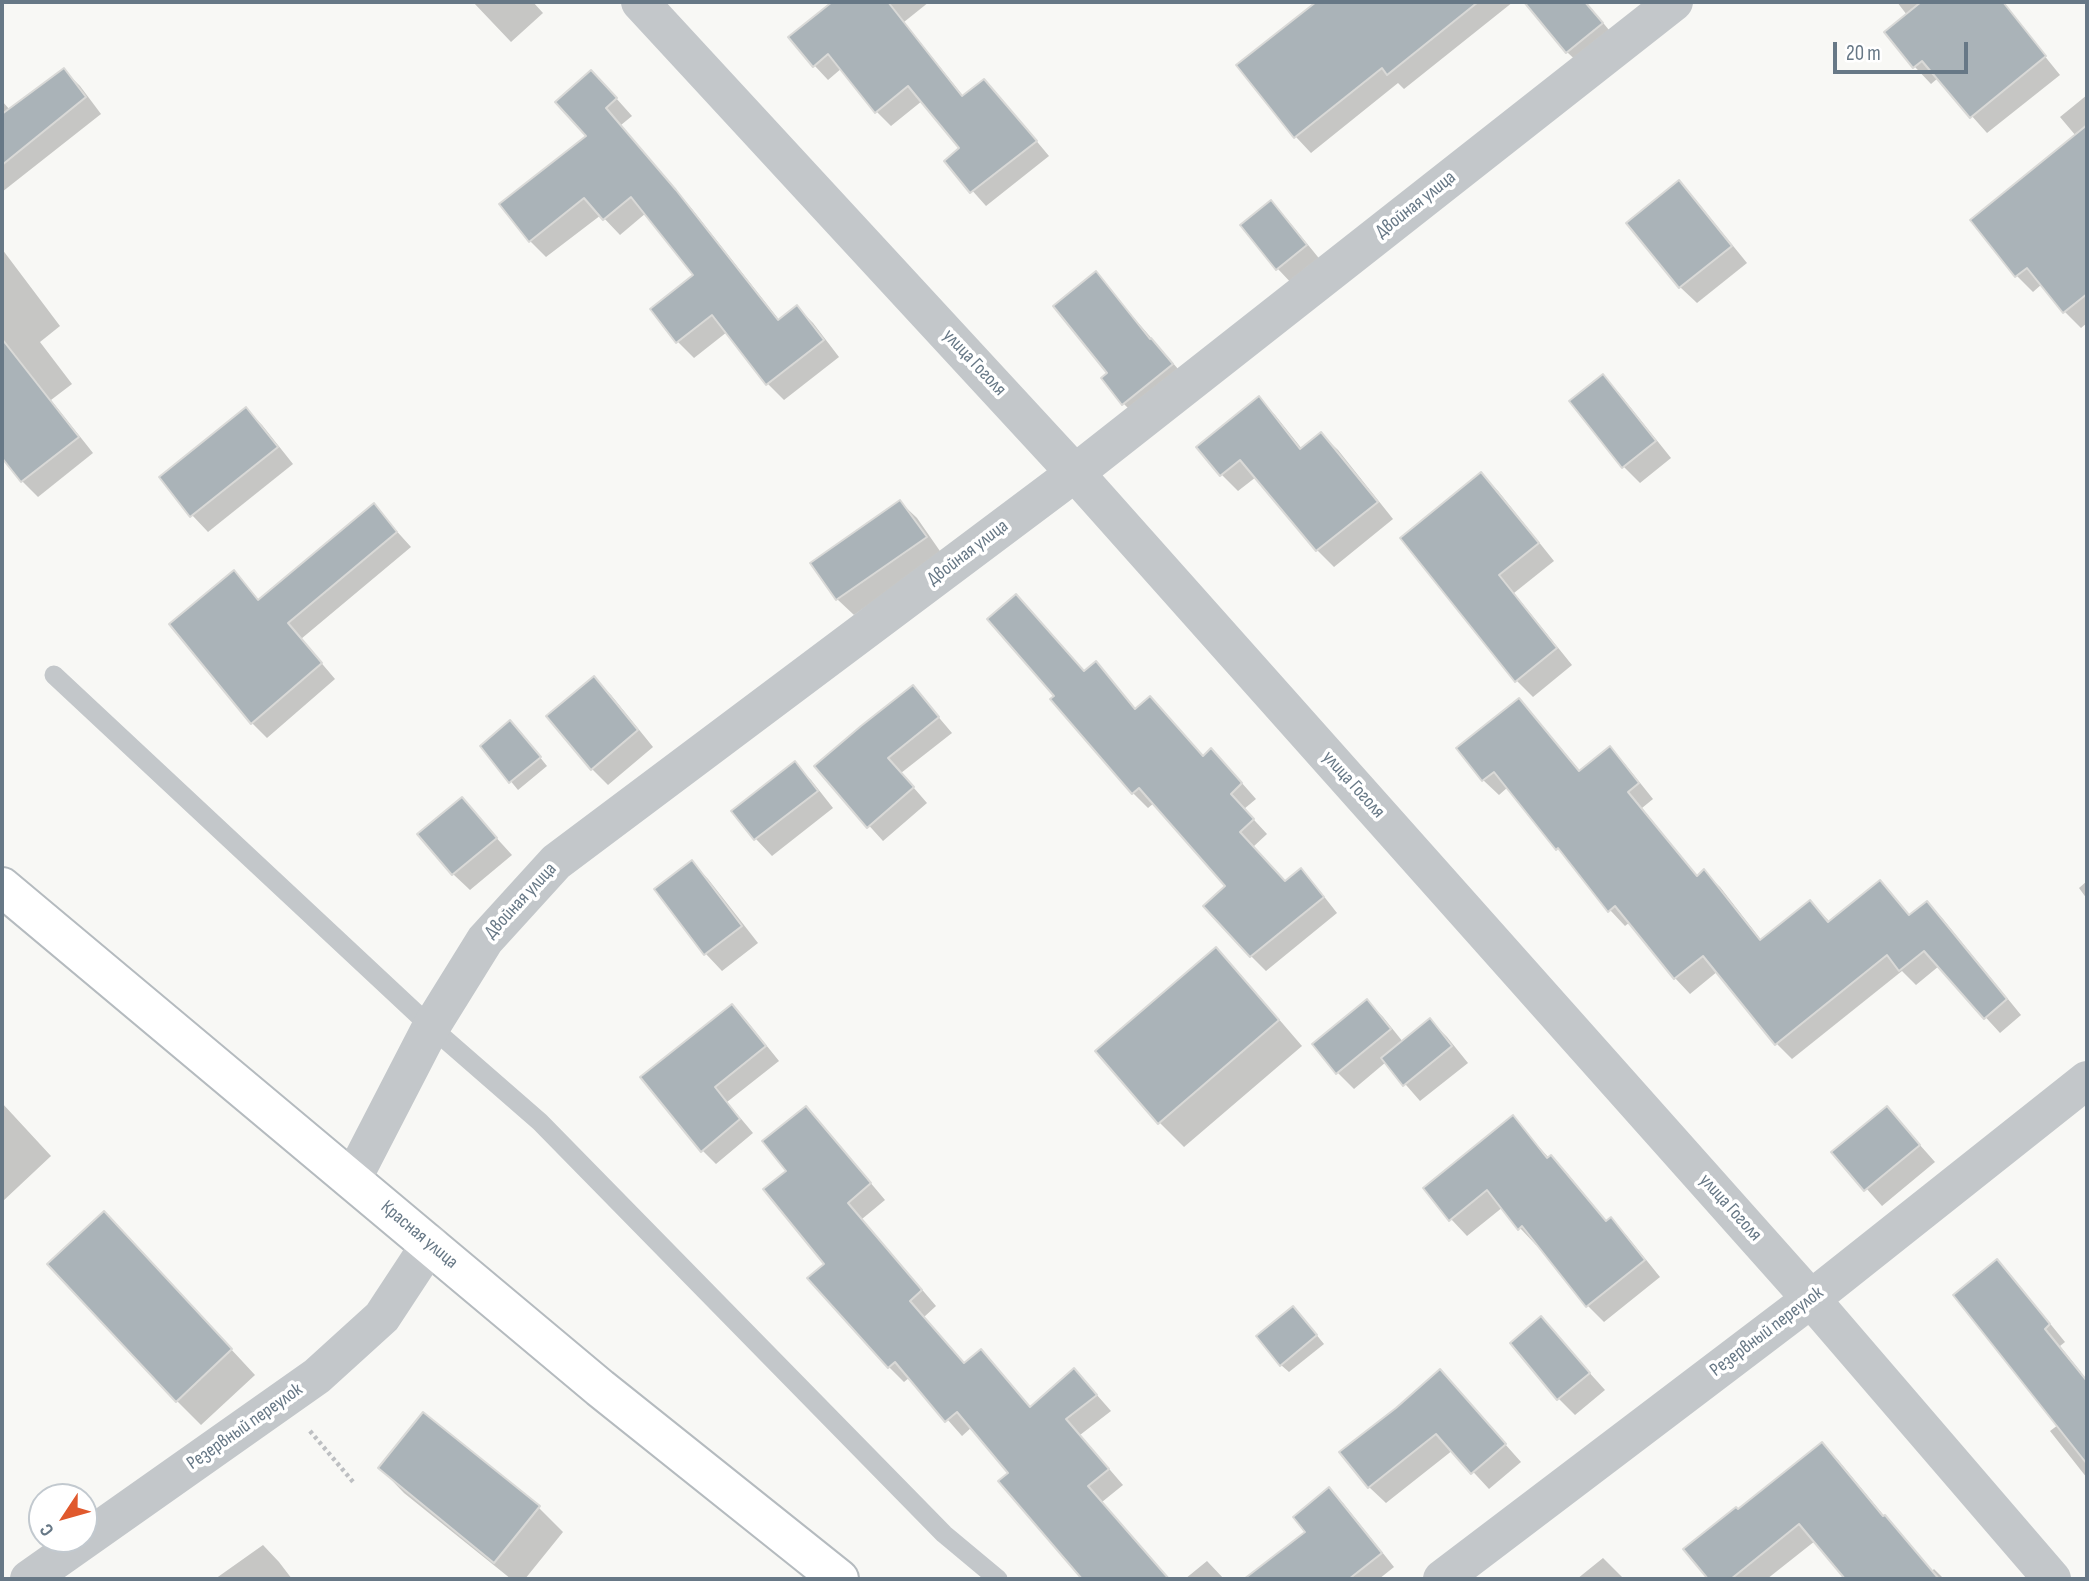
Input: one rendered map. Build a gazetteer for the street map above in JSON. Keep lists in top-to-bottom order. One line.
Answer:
{"streets":{"main road":["Красная улица"],"street":["Двойная улица","улица Гоголя","Резервный переулок"]},"crossings":[["Двойная улица","улица Гоголя"],["Двойная улица","Красная улица"],["улица Гоголя","Резервный переулок"],["Красная улица","Резервный переулок"]],"scale_bar":"20 m","north":"bottom left"}
